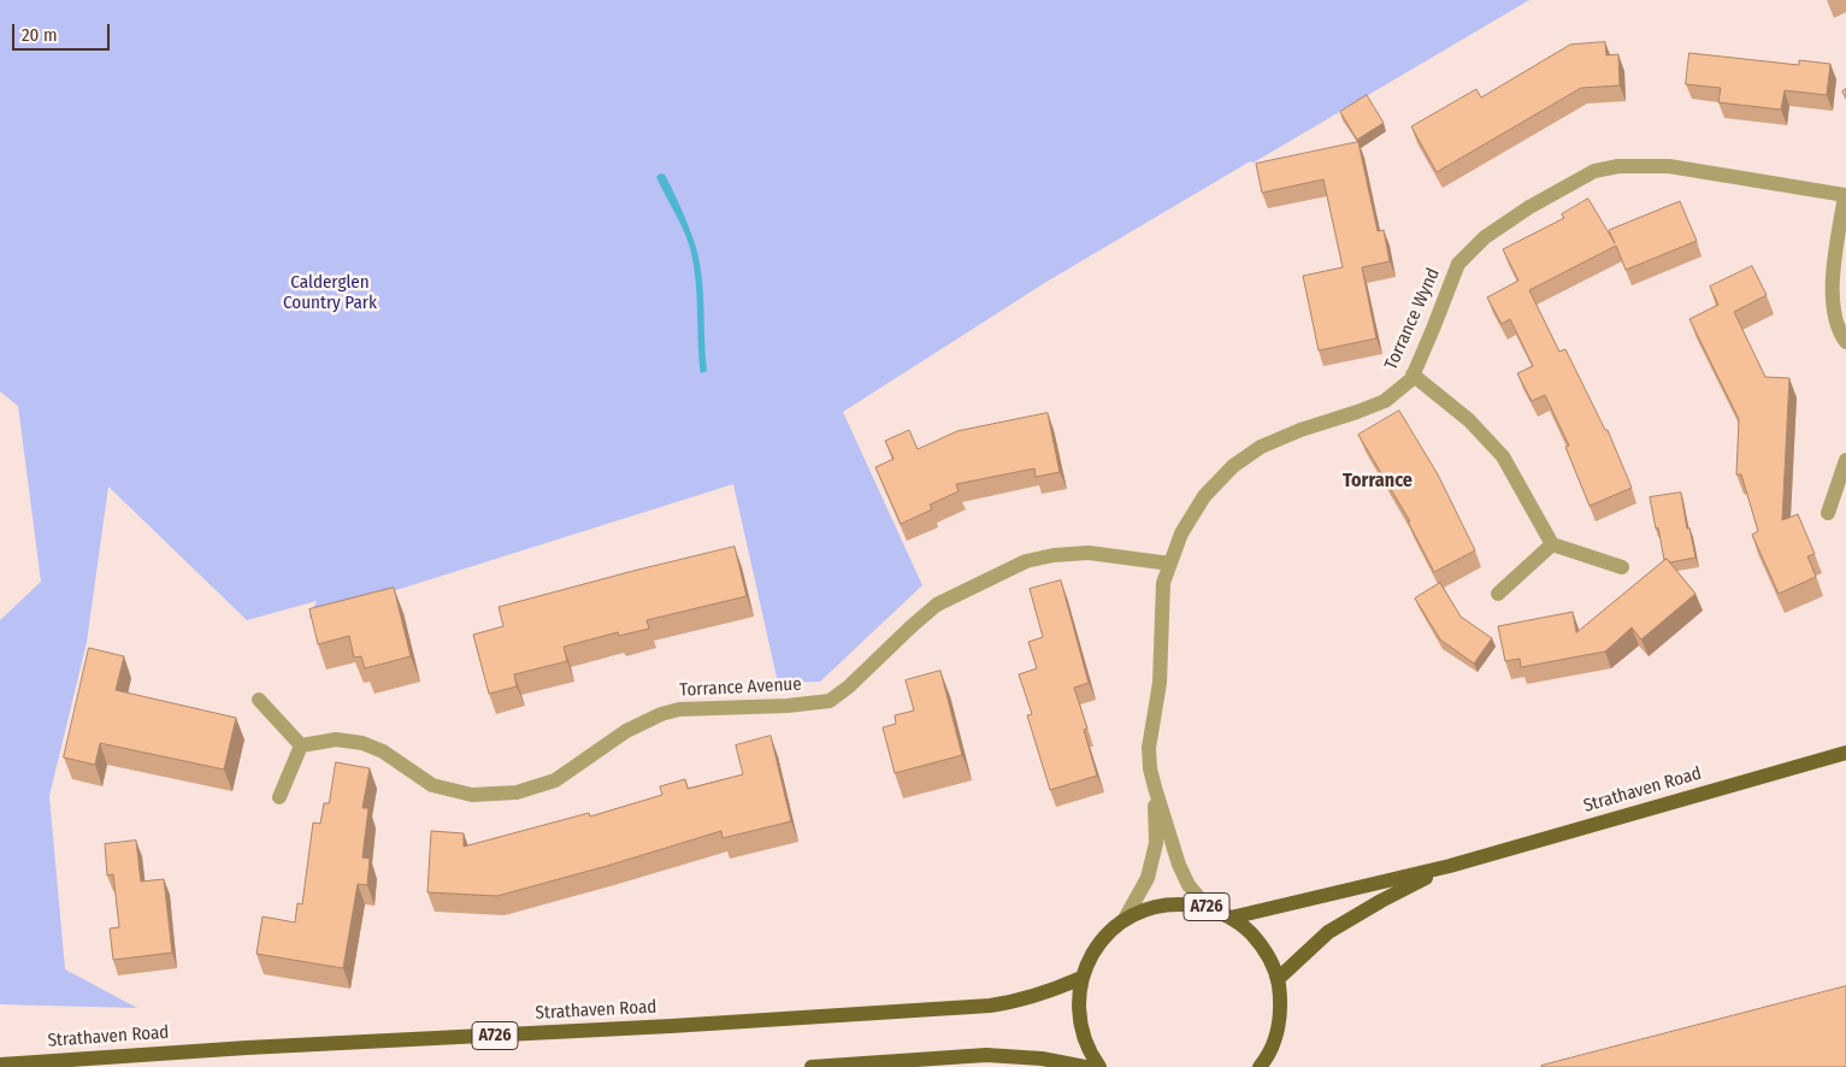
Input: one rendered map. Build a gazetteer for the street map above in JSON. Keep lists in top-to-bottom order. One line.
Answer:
{"streets":{"main road":["Strathaven Road","A726"],"street":["Torrance Wynd","Torrance Avenue"]},"crossings":[["Torrance Wynd","Torrance Avenue"],["Torrance Wynd","A726"],["Strathaven Road","A726"]],"districts":["Torrance"],"parks":["Calderglen Country Park"],"scale_bar":"20 m"}
